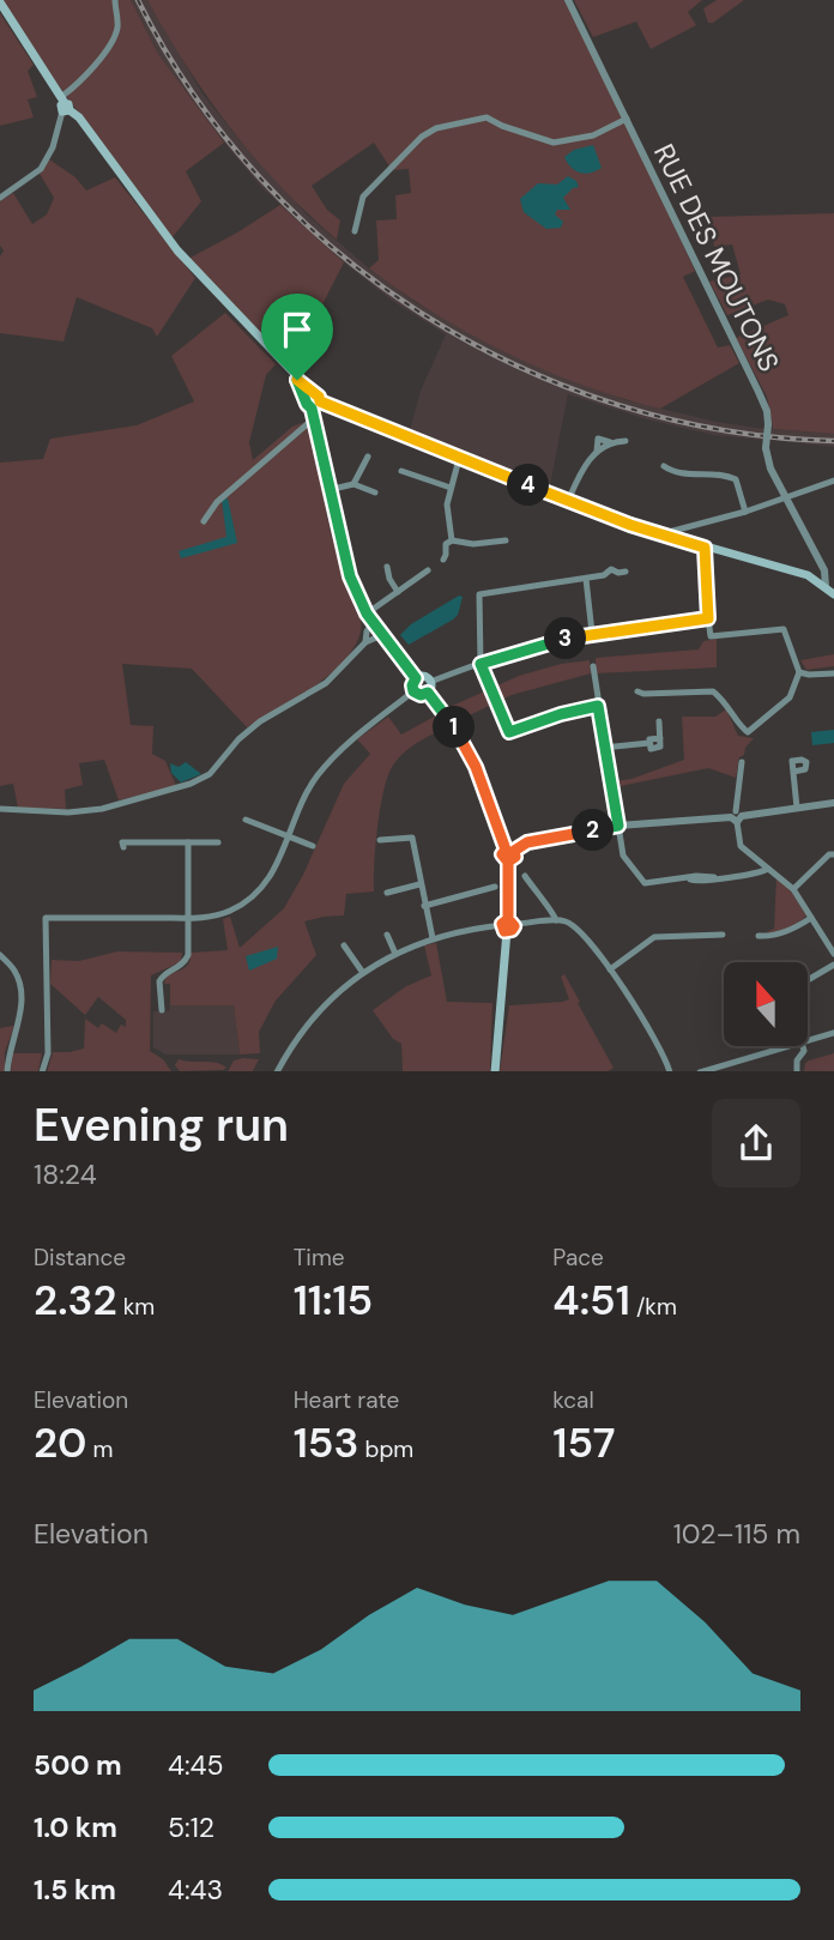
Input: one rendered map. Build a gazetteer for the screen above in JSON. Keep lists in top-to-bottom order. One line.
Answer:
{"streets":{"street":["RUE DES MOUTONS"]},"north":"top","page":{"pins":["4","3","1","2"],"heading":["Evening run","18:24"],"stats":[["Distance","2.32 km"],["Time","11:15"],["Pace","4:51 /km"],["Elevation","20 m"],["Heart rate","153 bpm"],["kcal","157"]],"chart":["Elevation","102–115 m"],"list":[{"name":"500 m","note":"4:45"},{"name":"1.0 km","note":"5:12"},{"name":"1.5 km","note":"4:43"}]}}
